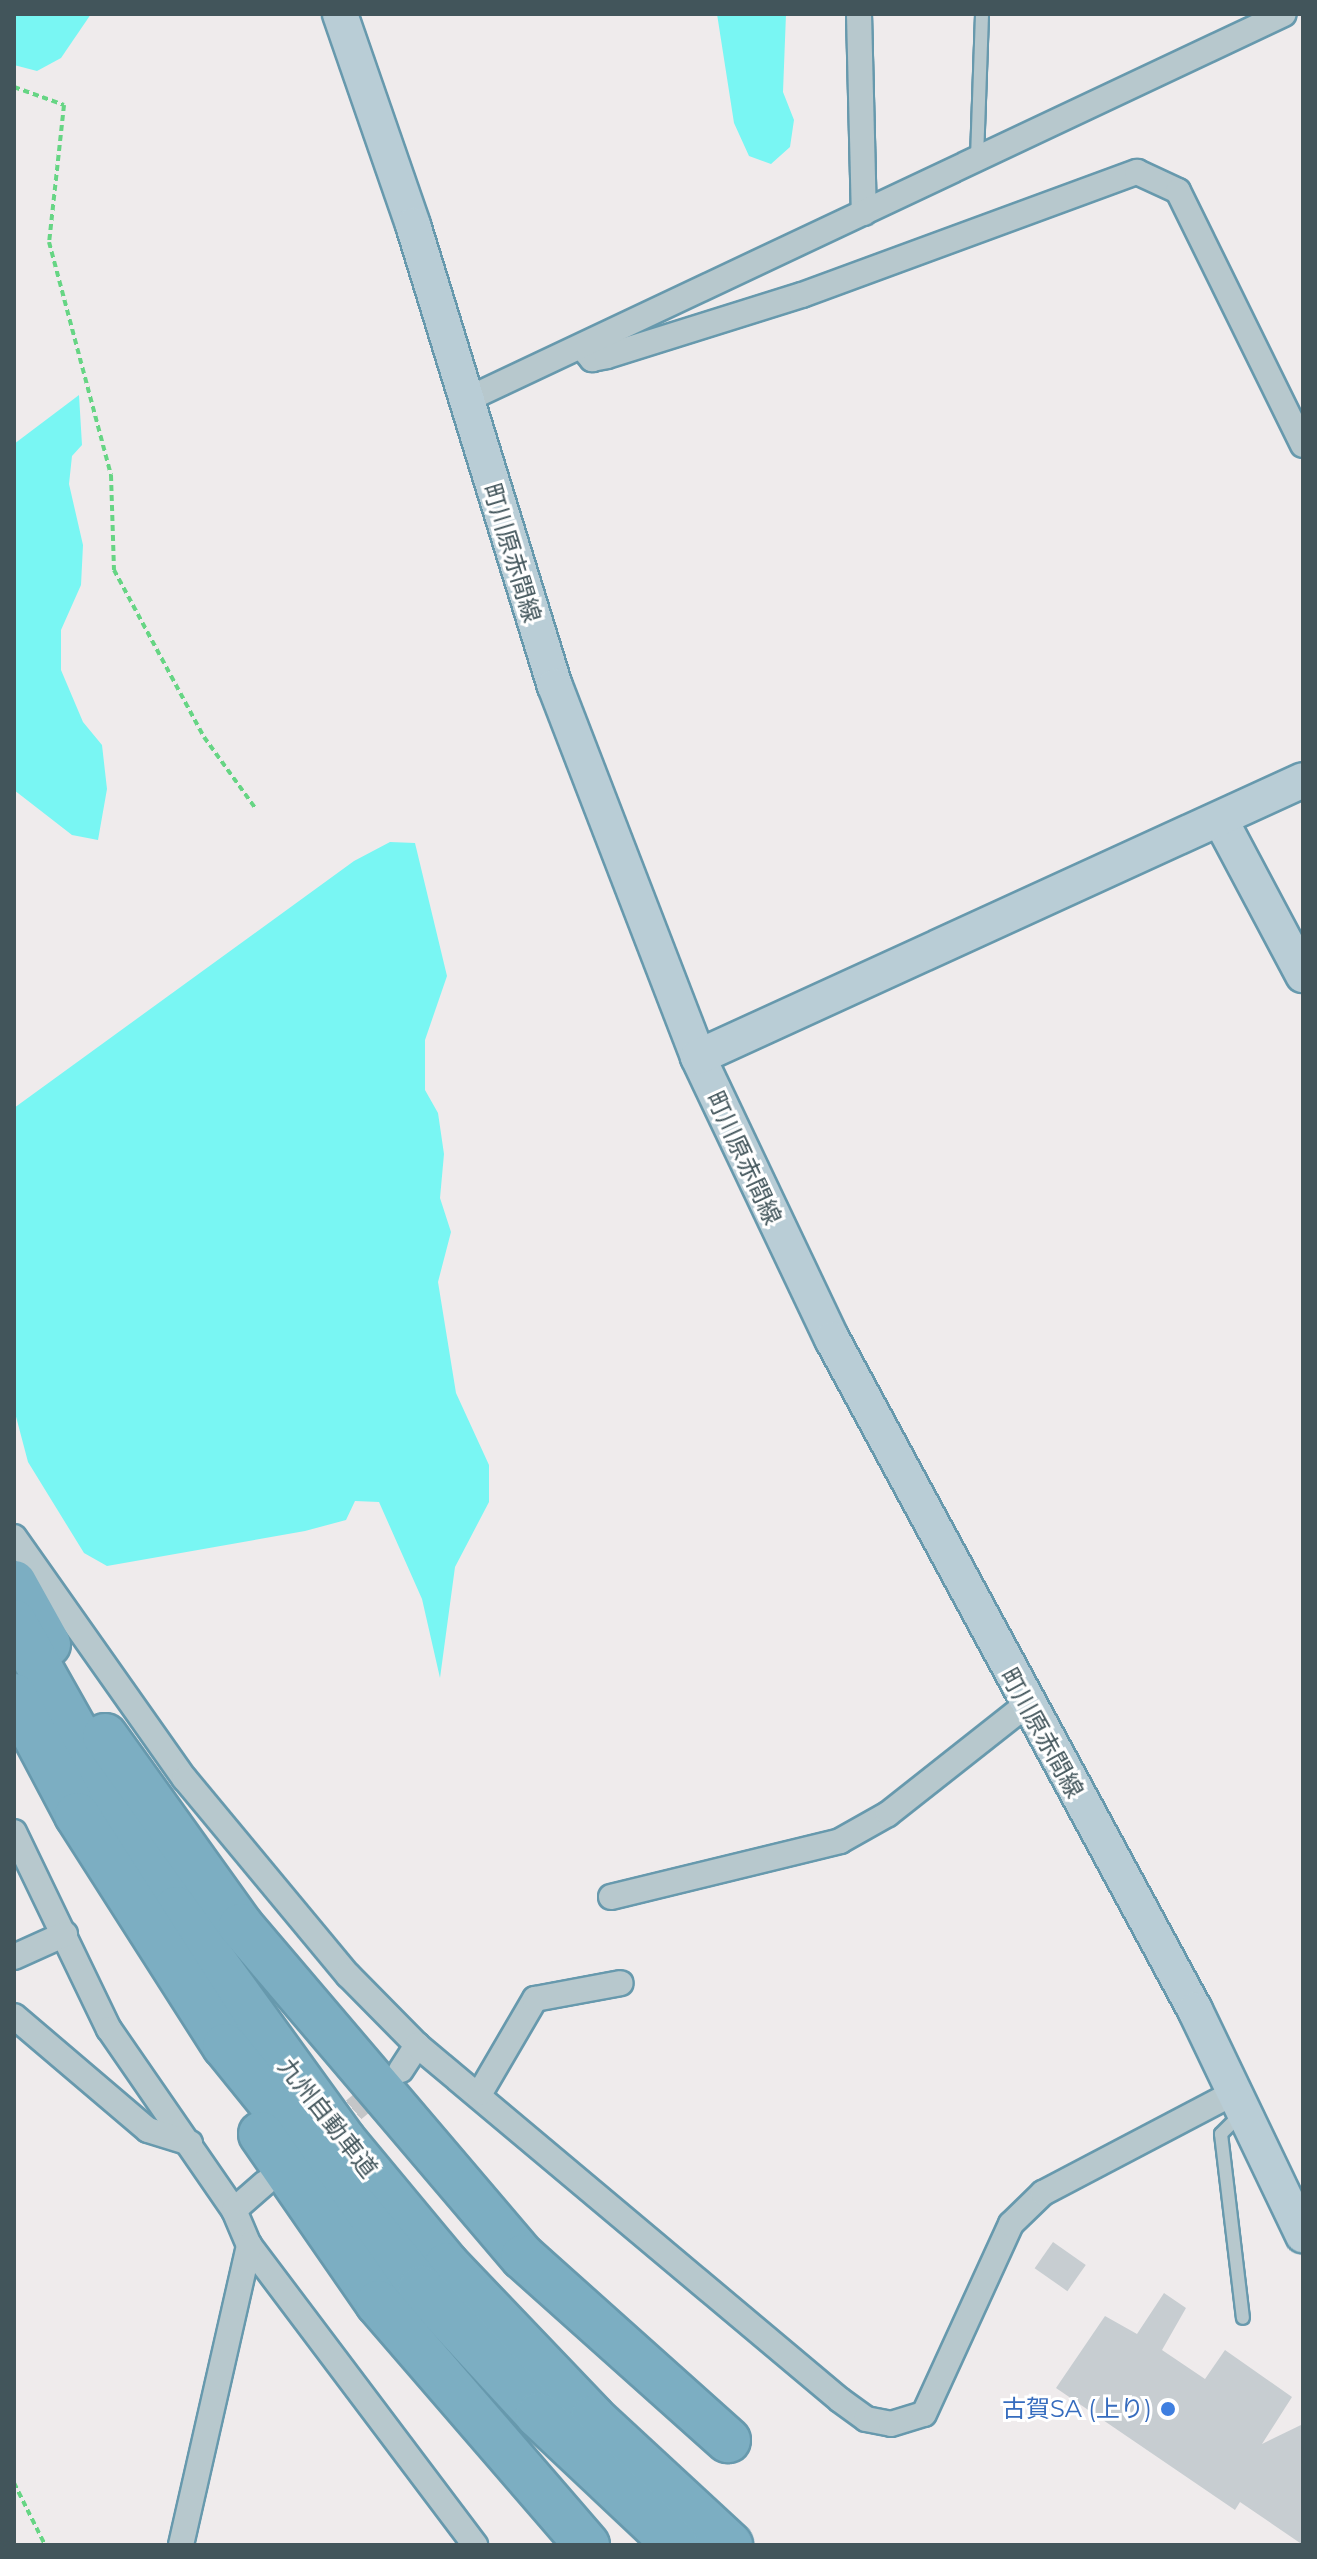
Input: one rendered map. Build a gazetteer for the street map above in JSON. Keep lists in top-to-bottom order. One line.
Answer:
{"streets":{"highway":["九州自動車道"],"main road":["町川原赤間線"]},"places":["古賀SA (上り)"]}
